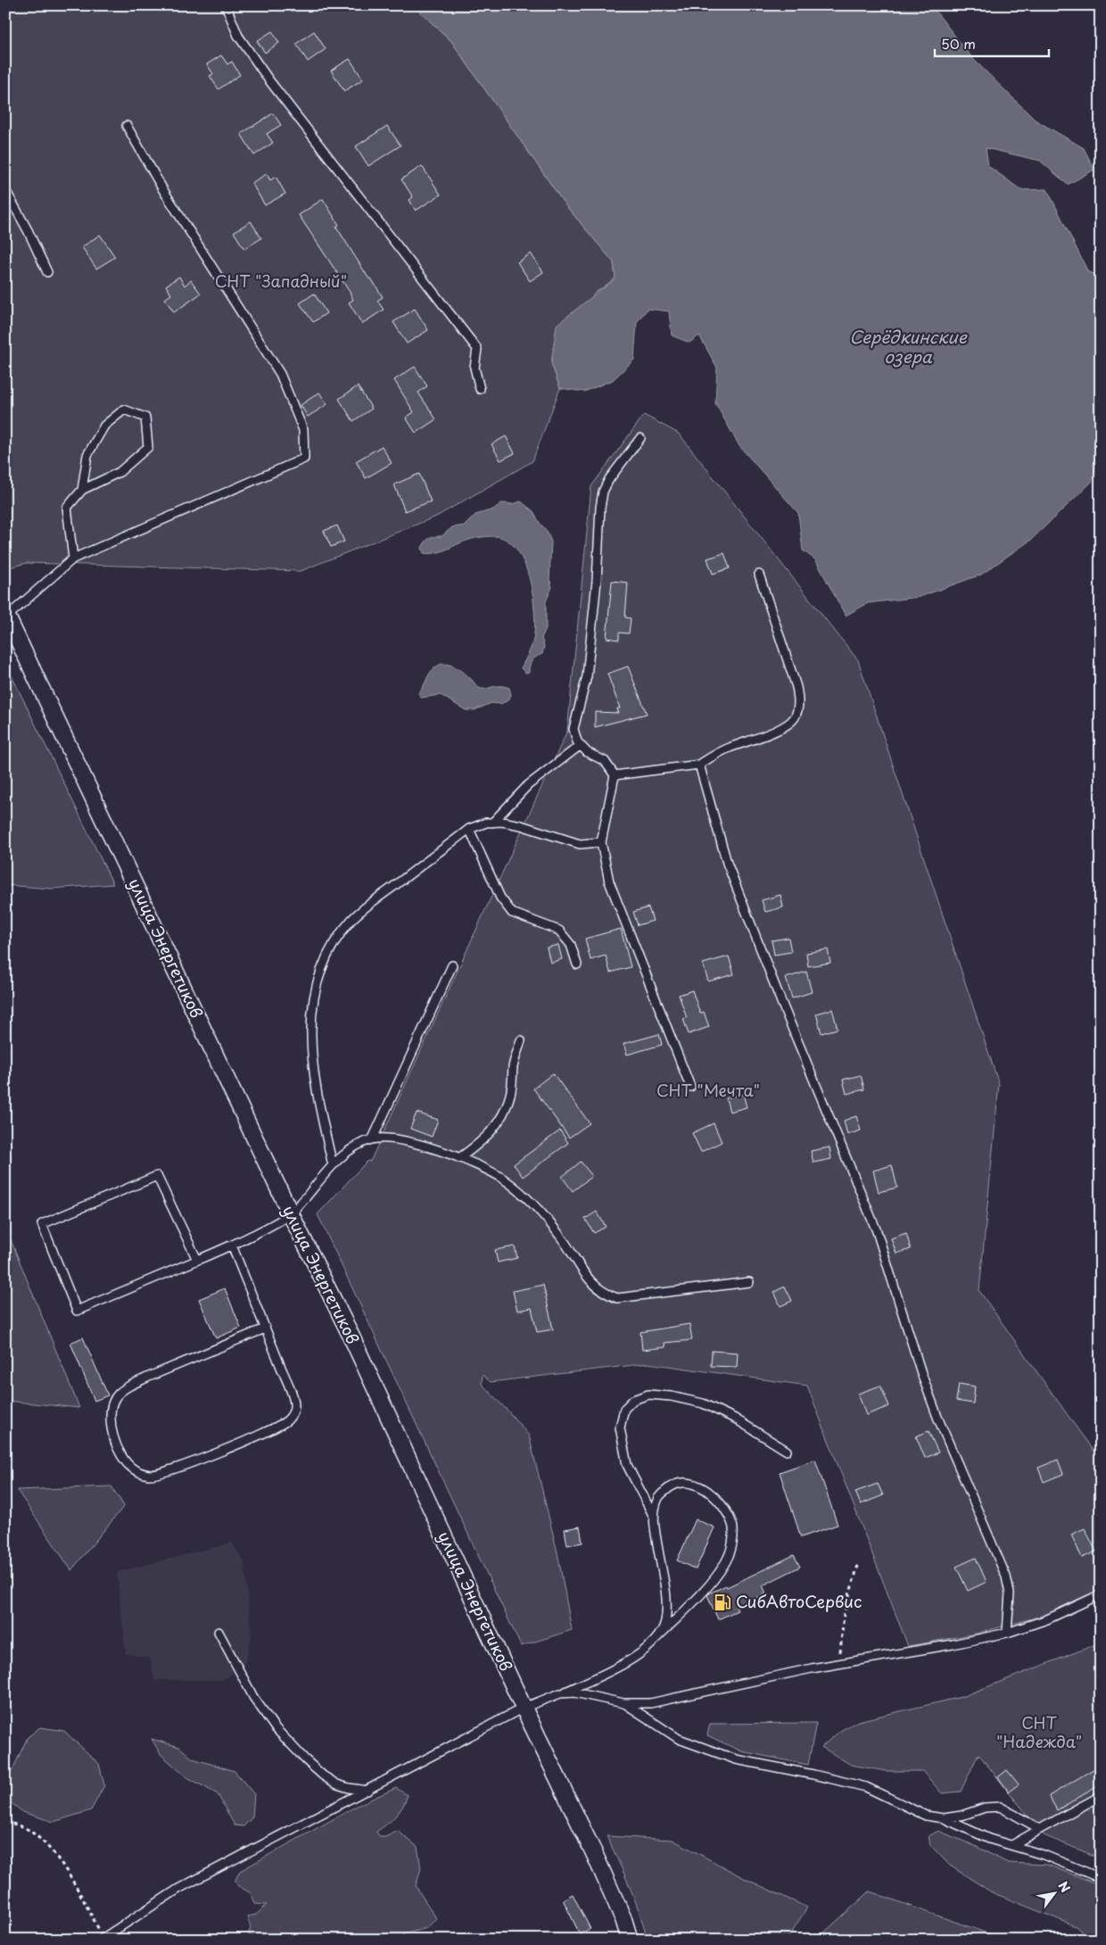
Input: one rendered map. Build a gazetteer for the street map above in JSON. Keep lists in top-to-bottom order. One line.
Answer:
{"streets":{"street":["улица Энергетиков"]},"water":["Серёдкинские озера"],"parks":["СНТ \"Западный\"","СНТ \"Мечта\"","СНТ \"Надежда\""],"places":{"fuel station":["СибАвтоСервис"]},"scale_bar":"50 m","north":"top right"}
